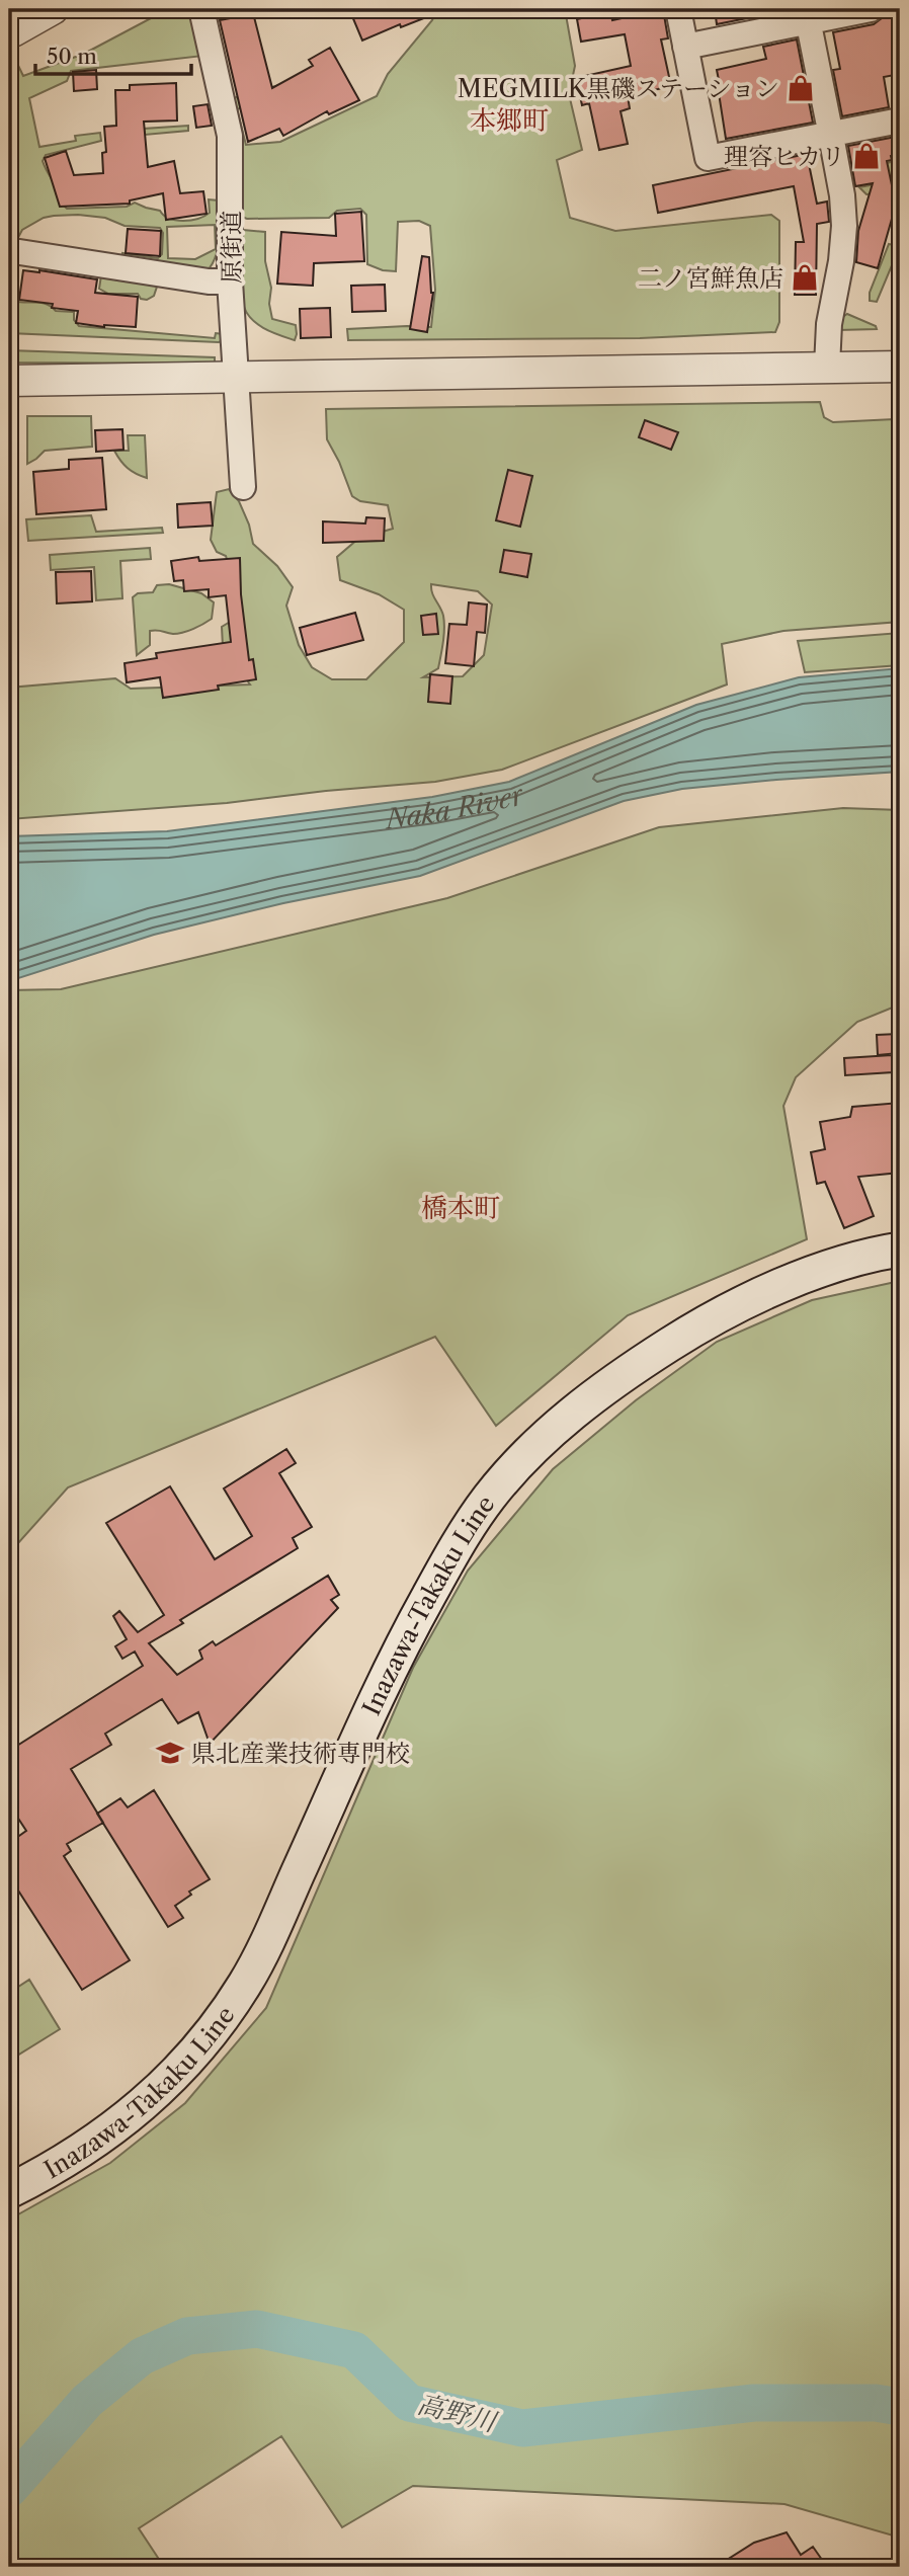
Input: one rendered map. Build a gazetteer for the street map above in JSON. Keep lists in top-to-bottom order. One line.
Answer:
{"streets":{"main road":["Inazawa-Takaku Line"],"street":["原街道"]},"districts":["本郷町","橋本町"],"water":["Naka River","高野川"],"places":{"shop":["MEGMILK黒磯ステーション","理容ヒカリ","二ノ宮鮮魚店"],"school or university":["県北産業技術専門校"]},"scale_bar":"50 m"}
